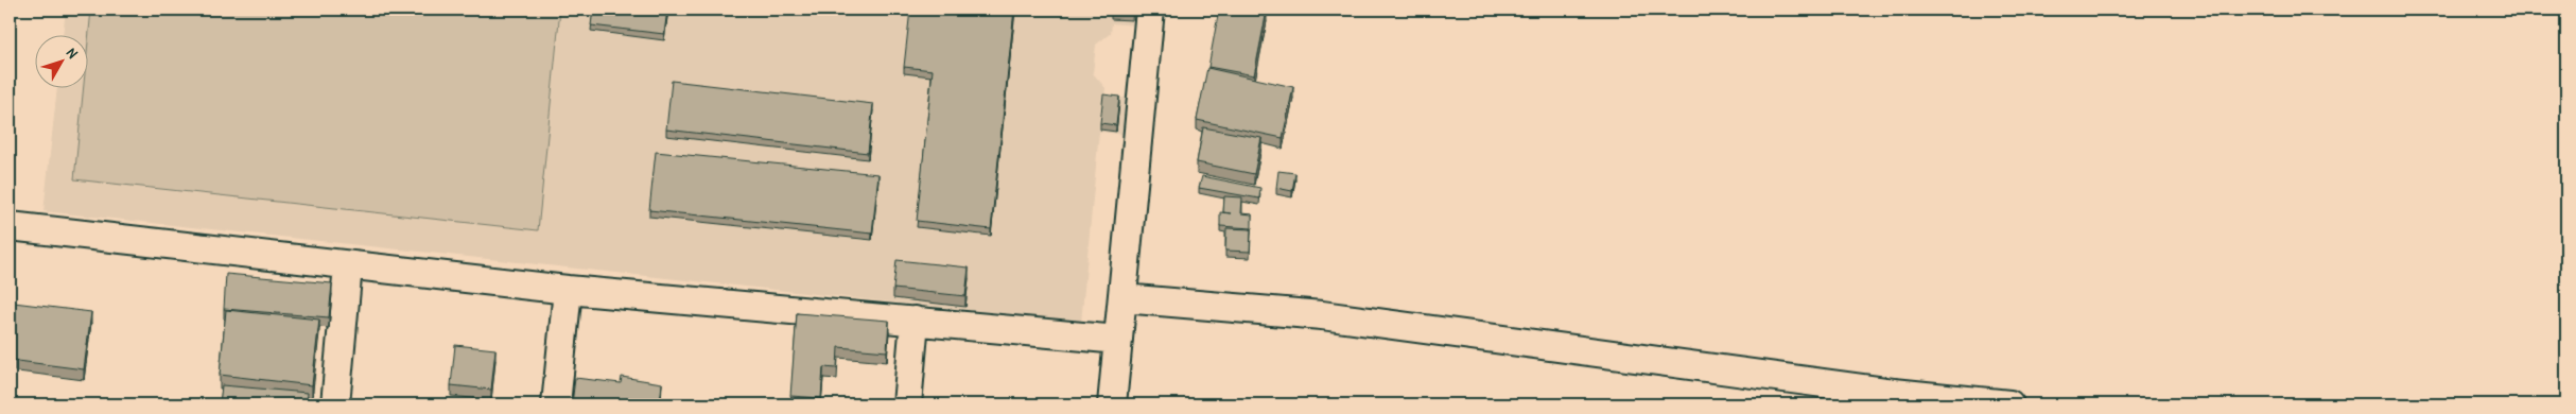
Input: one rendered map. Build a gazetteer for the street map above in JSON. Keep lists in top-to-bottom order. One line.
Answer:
{"north":"top right"}
